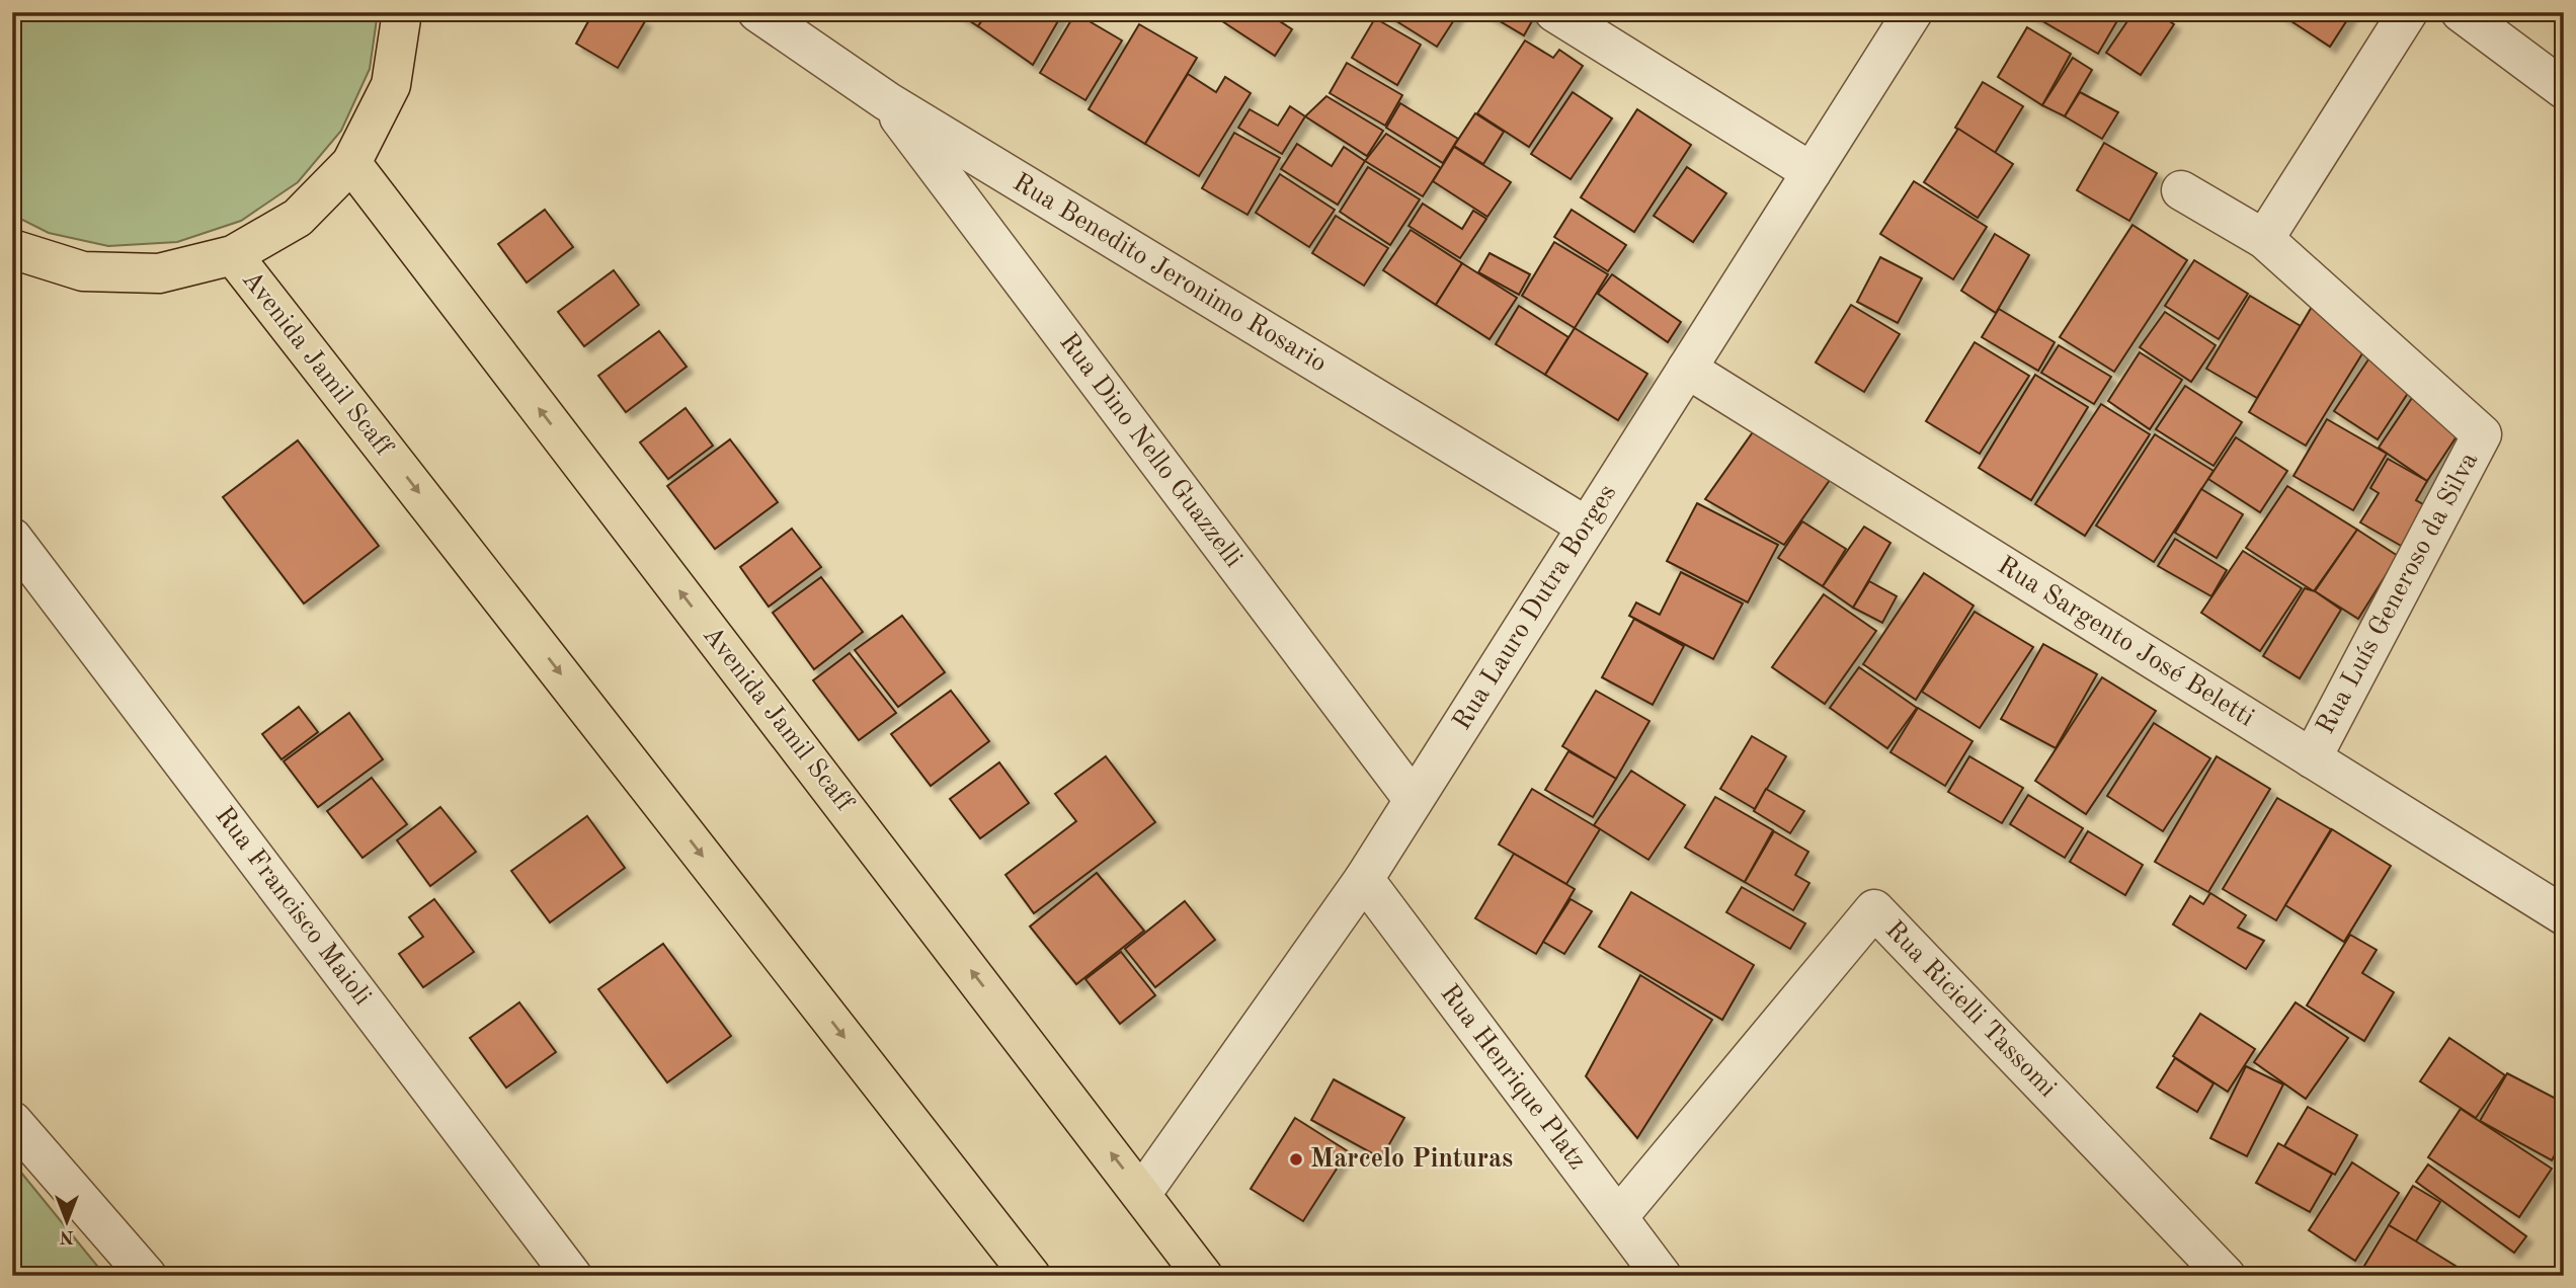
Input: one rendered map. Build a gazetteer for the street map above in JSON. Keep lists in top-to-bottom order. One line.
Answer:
{"streets":{"main road":["Avenida Jamil Scaff"],"street":["Rua Benedito Jeronimo Rosario","Rua Dino Nello Guazzelli","Rua Luís Generoso da Silva","Rua Lauro Dutra Borges","Rua Sargento José Beletti","Rua Francisco Maioli","Rua Ricielli Tassomi","Rua Henrique Platz"]},"crossings":[["Rua Benedito Jeronimo Rosario","Rua Dino Nello Guazzelli"],["Rua Benedito Jeronimo Rosario","Rua Lauro Dutra Borges"],["Avenida Jamil Scaff","Rua Lauro Dutra Borges"],["Rua Dino Nello Guazzelli","Rua Lauro Dutra Borges"],["Rua Luís Generoso da Silva","Rua Sargento José Beletti"],["Rua Lauro Dutra Borges","Rua Sargento José Beletti"],["Rua Lauro Dutra Borges","Rua Henrique Platz"],["Rua Ricielli Tassomi","Rua Henrique Platz"]],"places":["Marcelo Pinturas"],"north":"bottom"}
